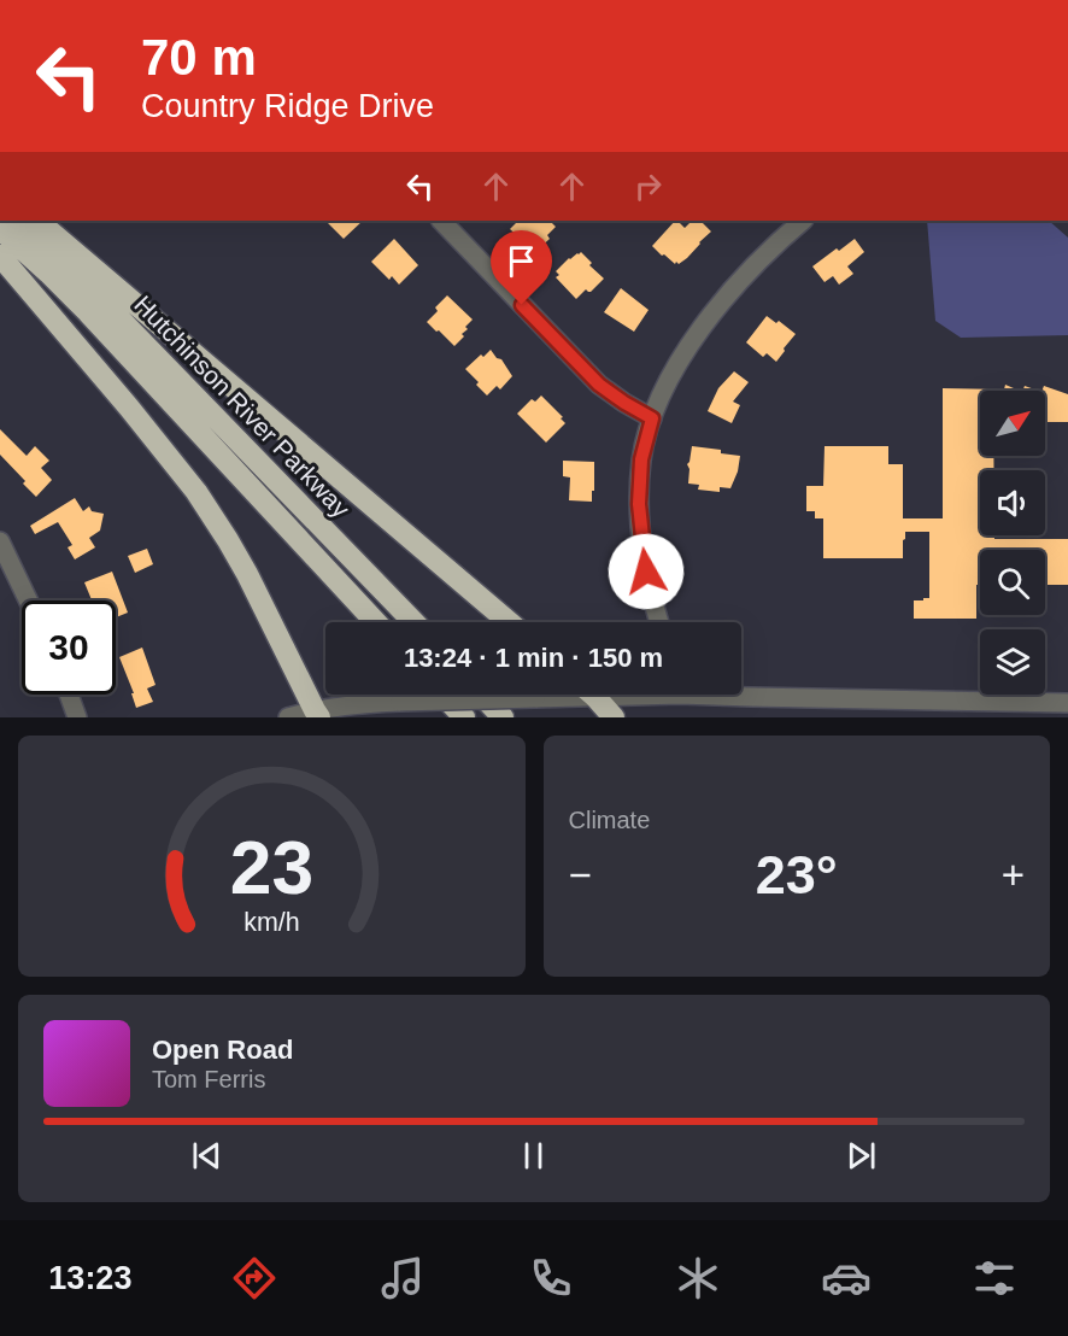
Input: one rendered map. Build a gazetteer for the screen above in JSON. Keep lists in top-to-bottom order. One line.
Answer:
{"streets":{"highway":["Hutchinson River Parkway"]},"north":"top right","page":{"turn":["70 m","Country Ridge Drive"],"limit":"30","trip":"13:24 · 1 min · 150 m","tile":"Climate","heat":["−","23°","+"],"song":["Open Road","Tom Ferris"],"tabs":"13:23","gauge":["23","km/h"]}}
